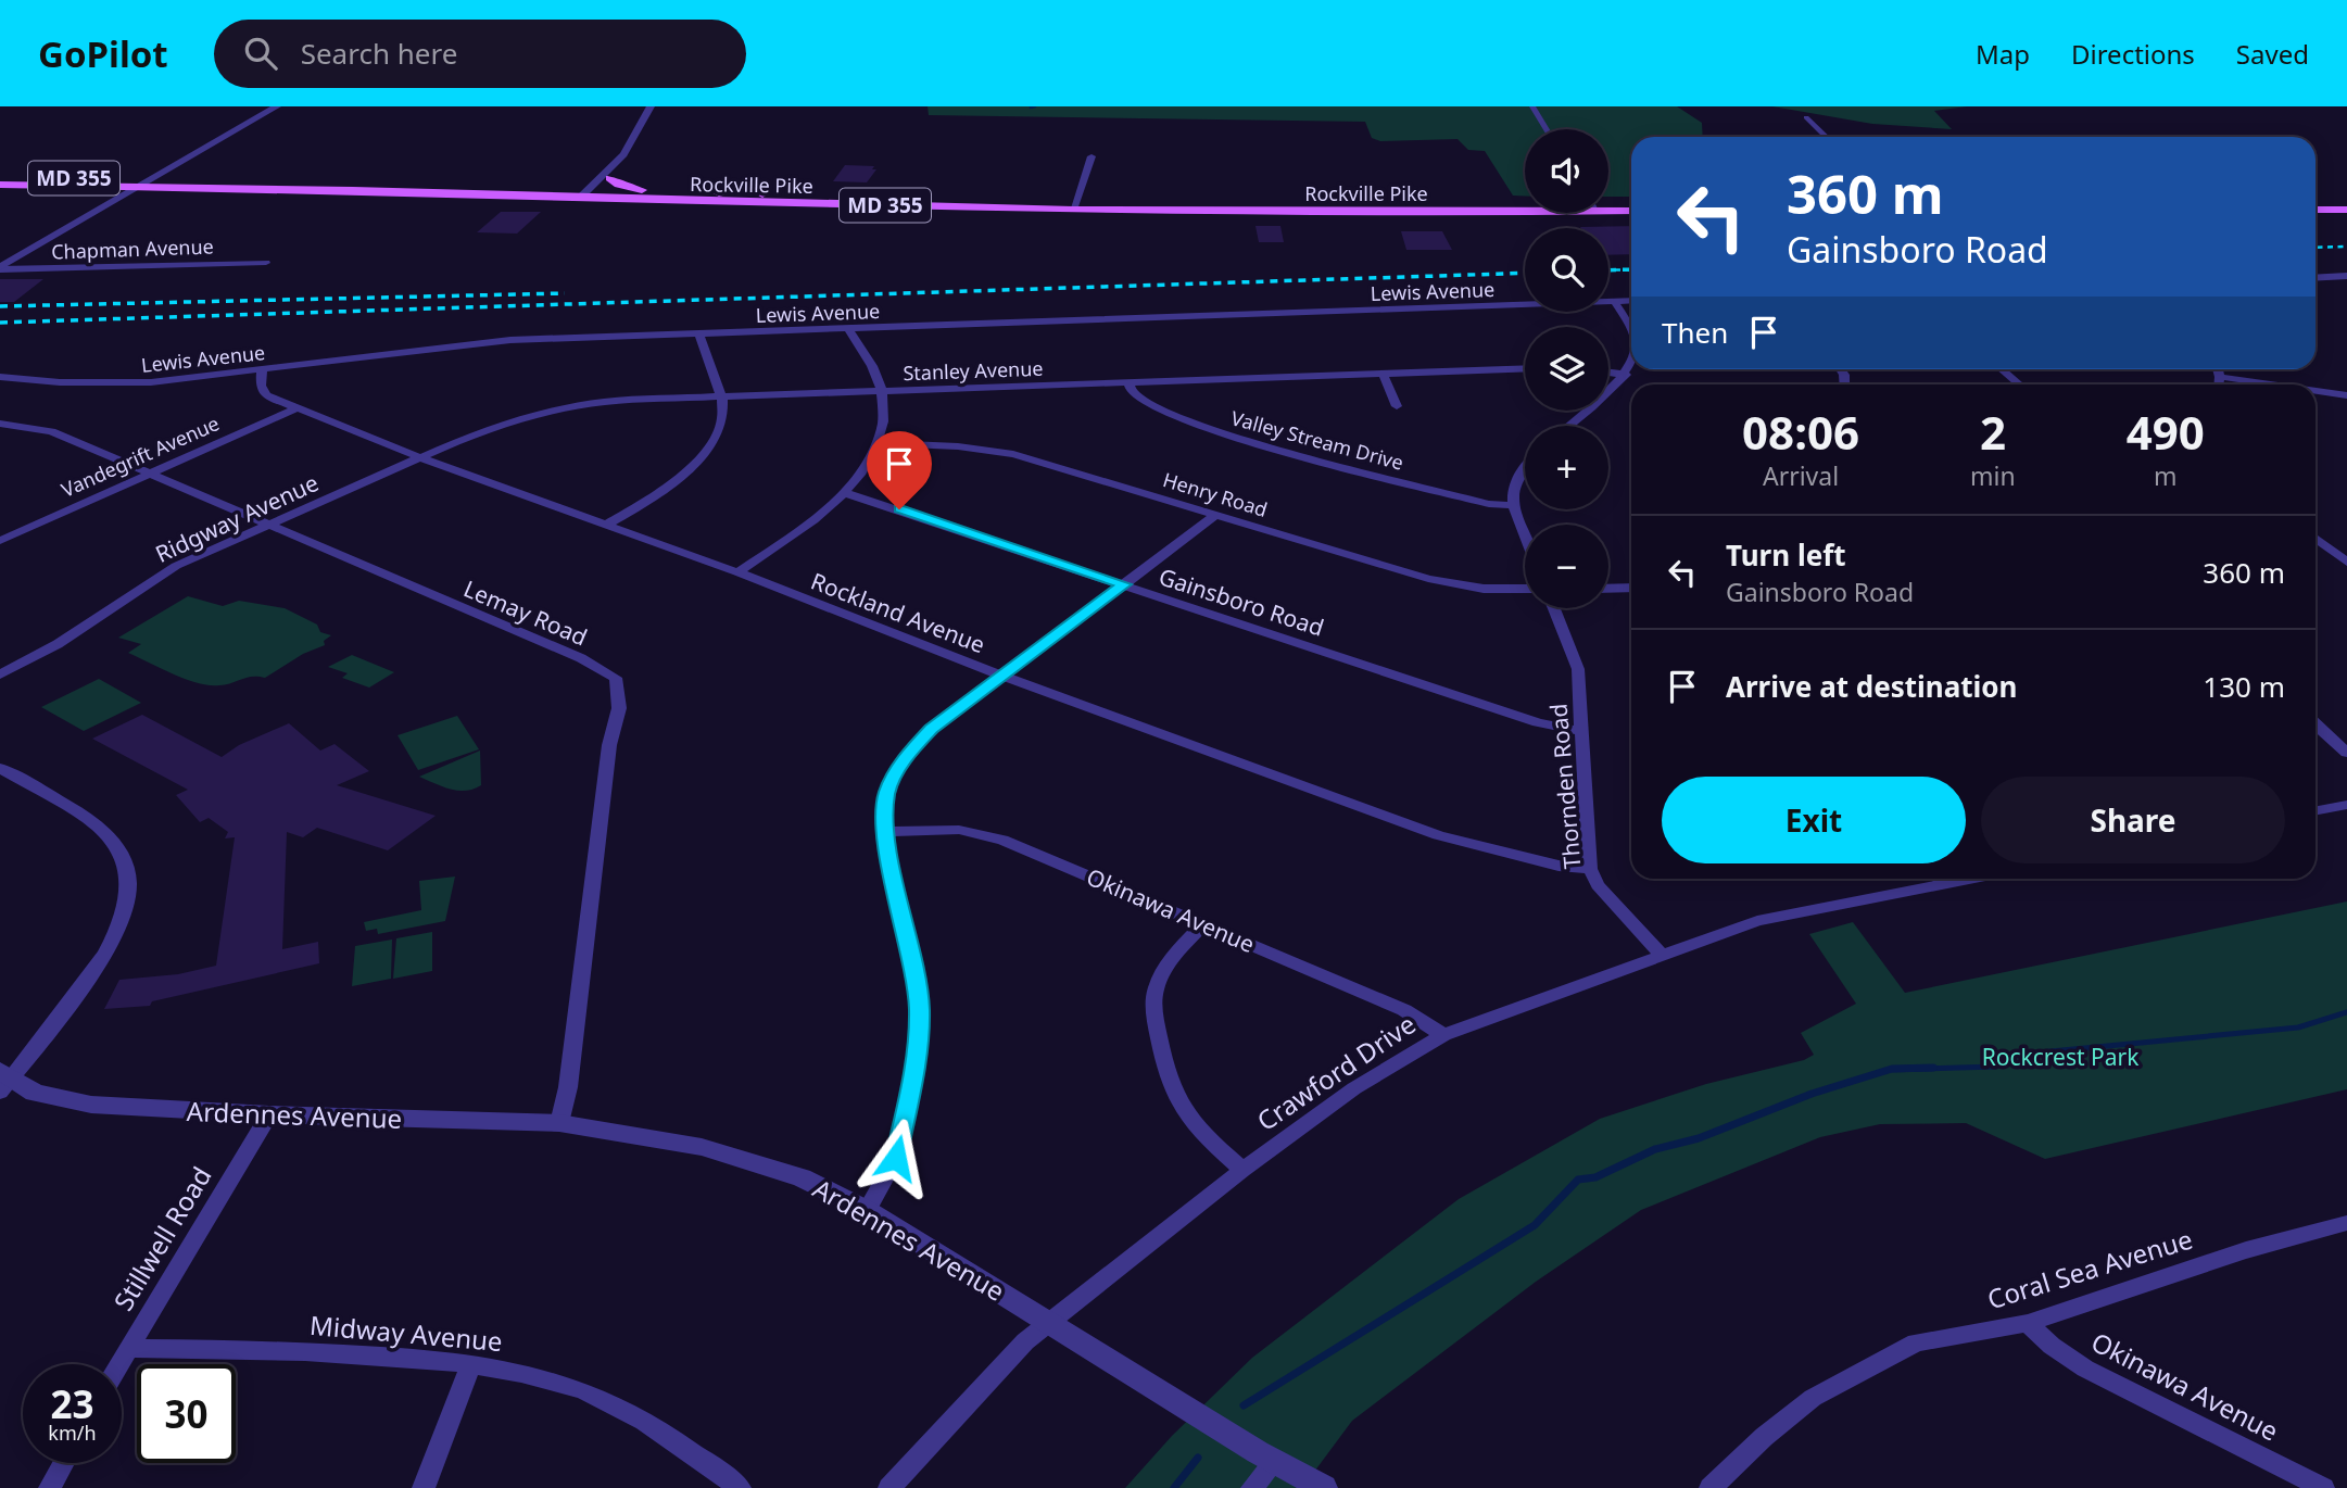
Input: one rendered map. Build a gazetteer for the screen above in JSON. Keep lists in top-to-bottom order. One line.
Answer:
{"streets":{"main road":["MD 355","Rockville Pike"],"street":["Chapman Avenue","Lewis Avenue","Stanley Avenue","Valley Stream Drive","Vandegrift Avenue","Henry Road","Ridgway Avenue","Gainsboro Road","Lemay Road","Rockland Avenue","Thornden Road","Okinawa Avenue","Crawford Drive","Ardennes Avenue","Stillwell Road","Coral Sea Avenue","Midway Avenue"]},"crossings":[["Lewis Avenue","Rockland Avenue"],["Stanley Avenue","Valley Stream Drive"],["Stanley Avenue","Ridgway Avenue"],["Stanley Avenue","Rockland Avenue"],["Vandegrift Avenue","Lemay Road"],["Vandegrift Avenue","Rockland Avenue"],["Ridgway Avenue","Lemay Road"],["Ridgway Avenue","Rockland Avenue"],["Gainsboro Road","Thornden Road"],["Lemay Road","Ardennes Avenue"],["Rockland Avenue","Thornden Road"],["Thornden Road","Crawford Drive"],["Okinawa Avenue","Crawford Drive"],["Okinawa Avenue","Coral Sea Avenue"],["Crawford Drive","Ardennes Avenue"],["Ardennes Avenue","Stillwell Road"],["Stillwell Road","Midway Avenue"]],"parks":["Rockcrest Park"],"page":{"header":"GoPilot","search":"Search here","nav":["Map","Directions","Saved"],"map_buttons":["+","−"],"turn":["360 m","Gainsboro Road"],"then":"Then","eta":["08:06","Arrival","2","min","490","m"],"list":[{"name":"Turn left","note":"Gainsboro Road","value":"360 m"},{"name":"Arrive at destination","value":"130 m"}],"buttons":["Exit","Share"],"speed":"23 km/h","limit":"30"}}
